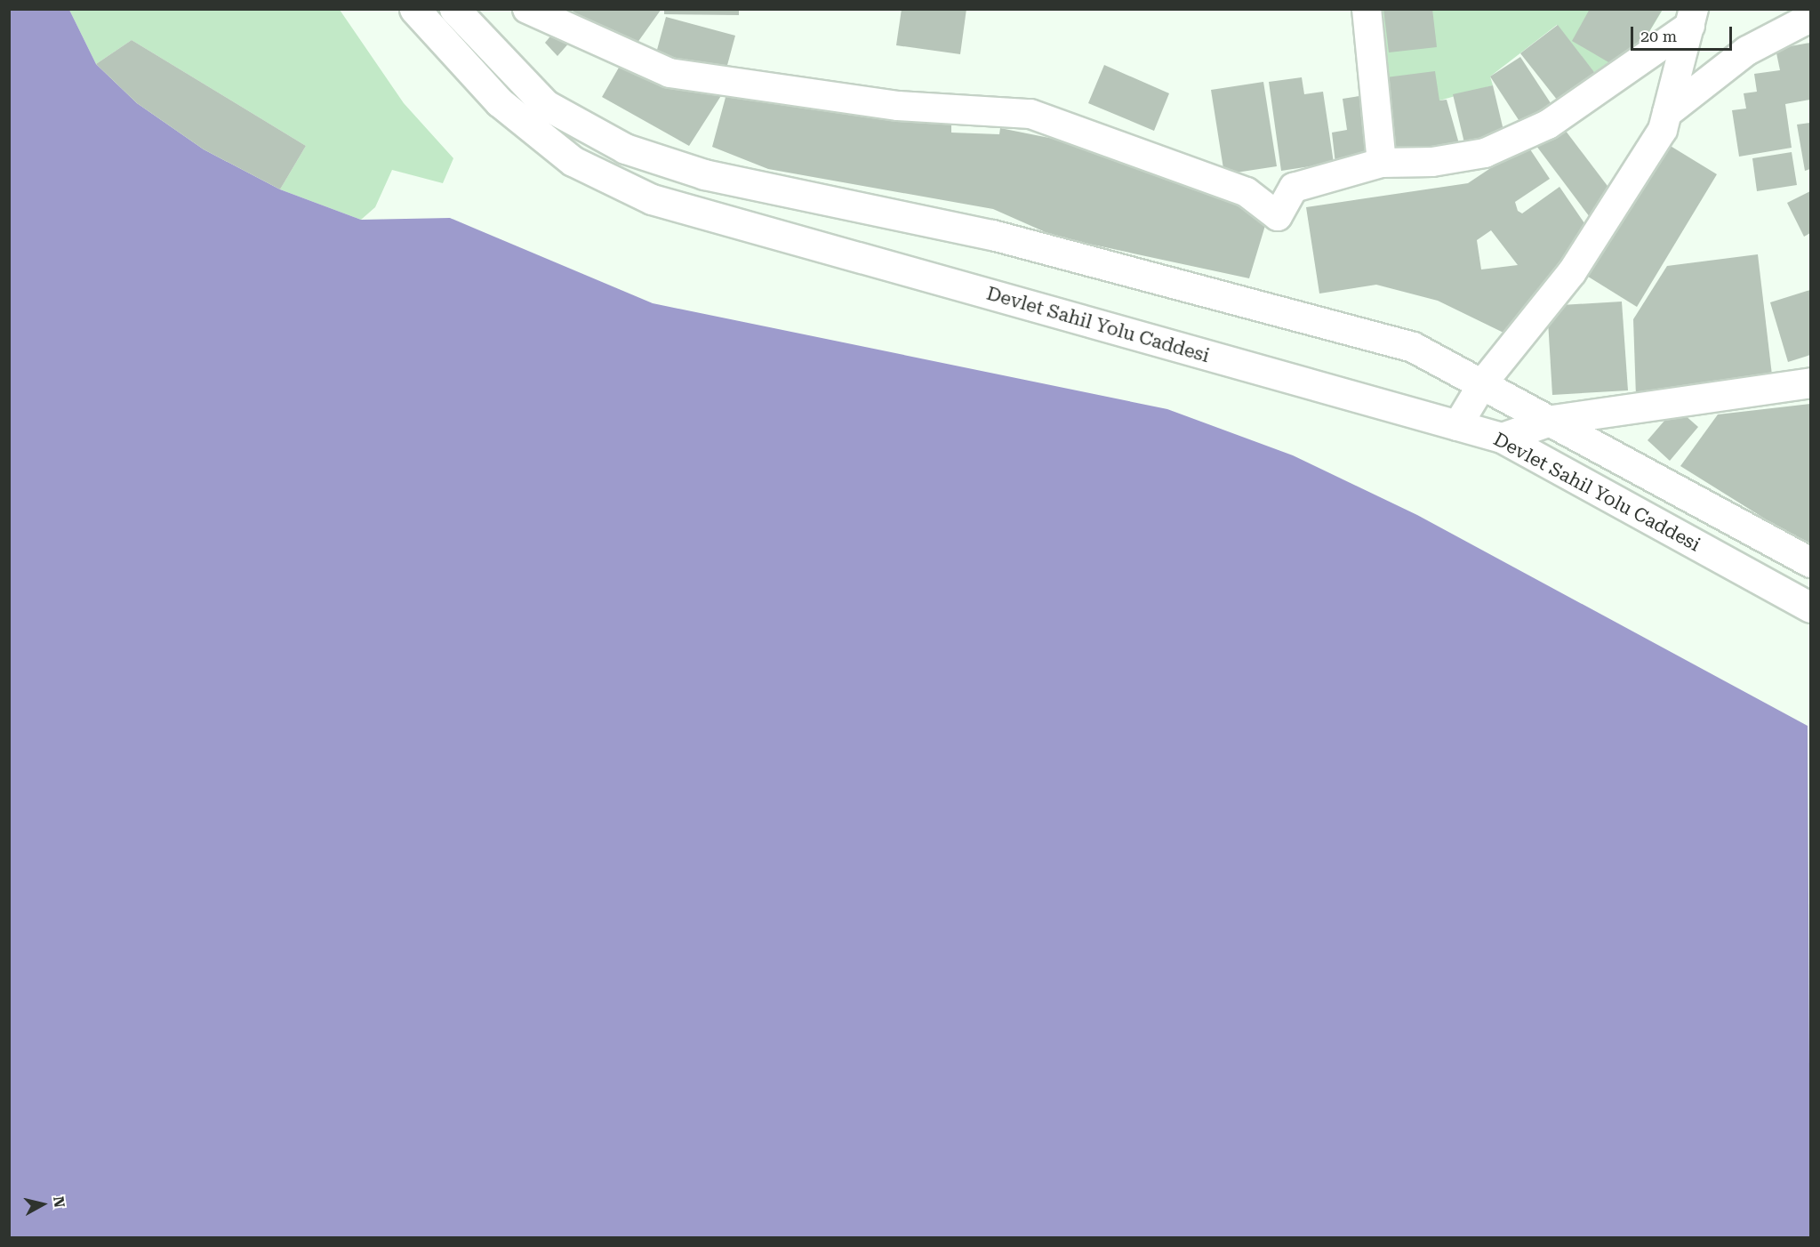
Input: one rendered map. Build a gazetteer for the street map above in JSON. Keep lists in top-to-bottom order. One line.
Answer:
{"streets":{"main road":["Devlet Sahil Yolu Caddesi"]},"scale_bar":"20 m","north":"right"}
